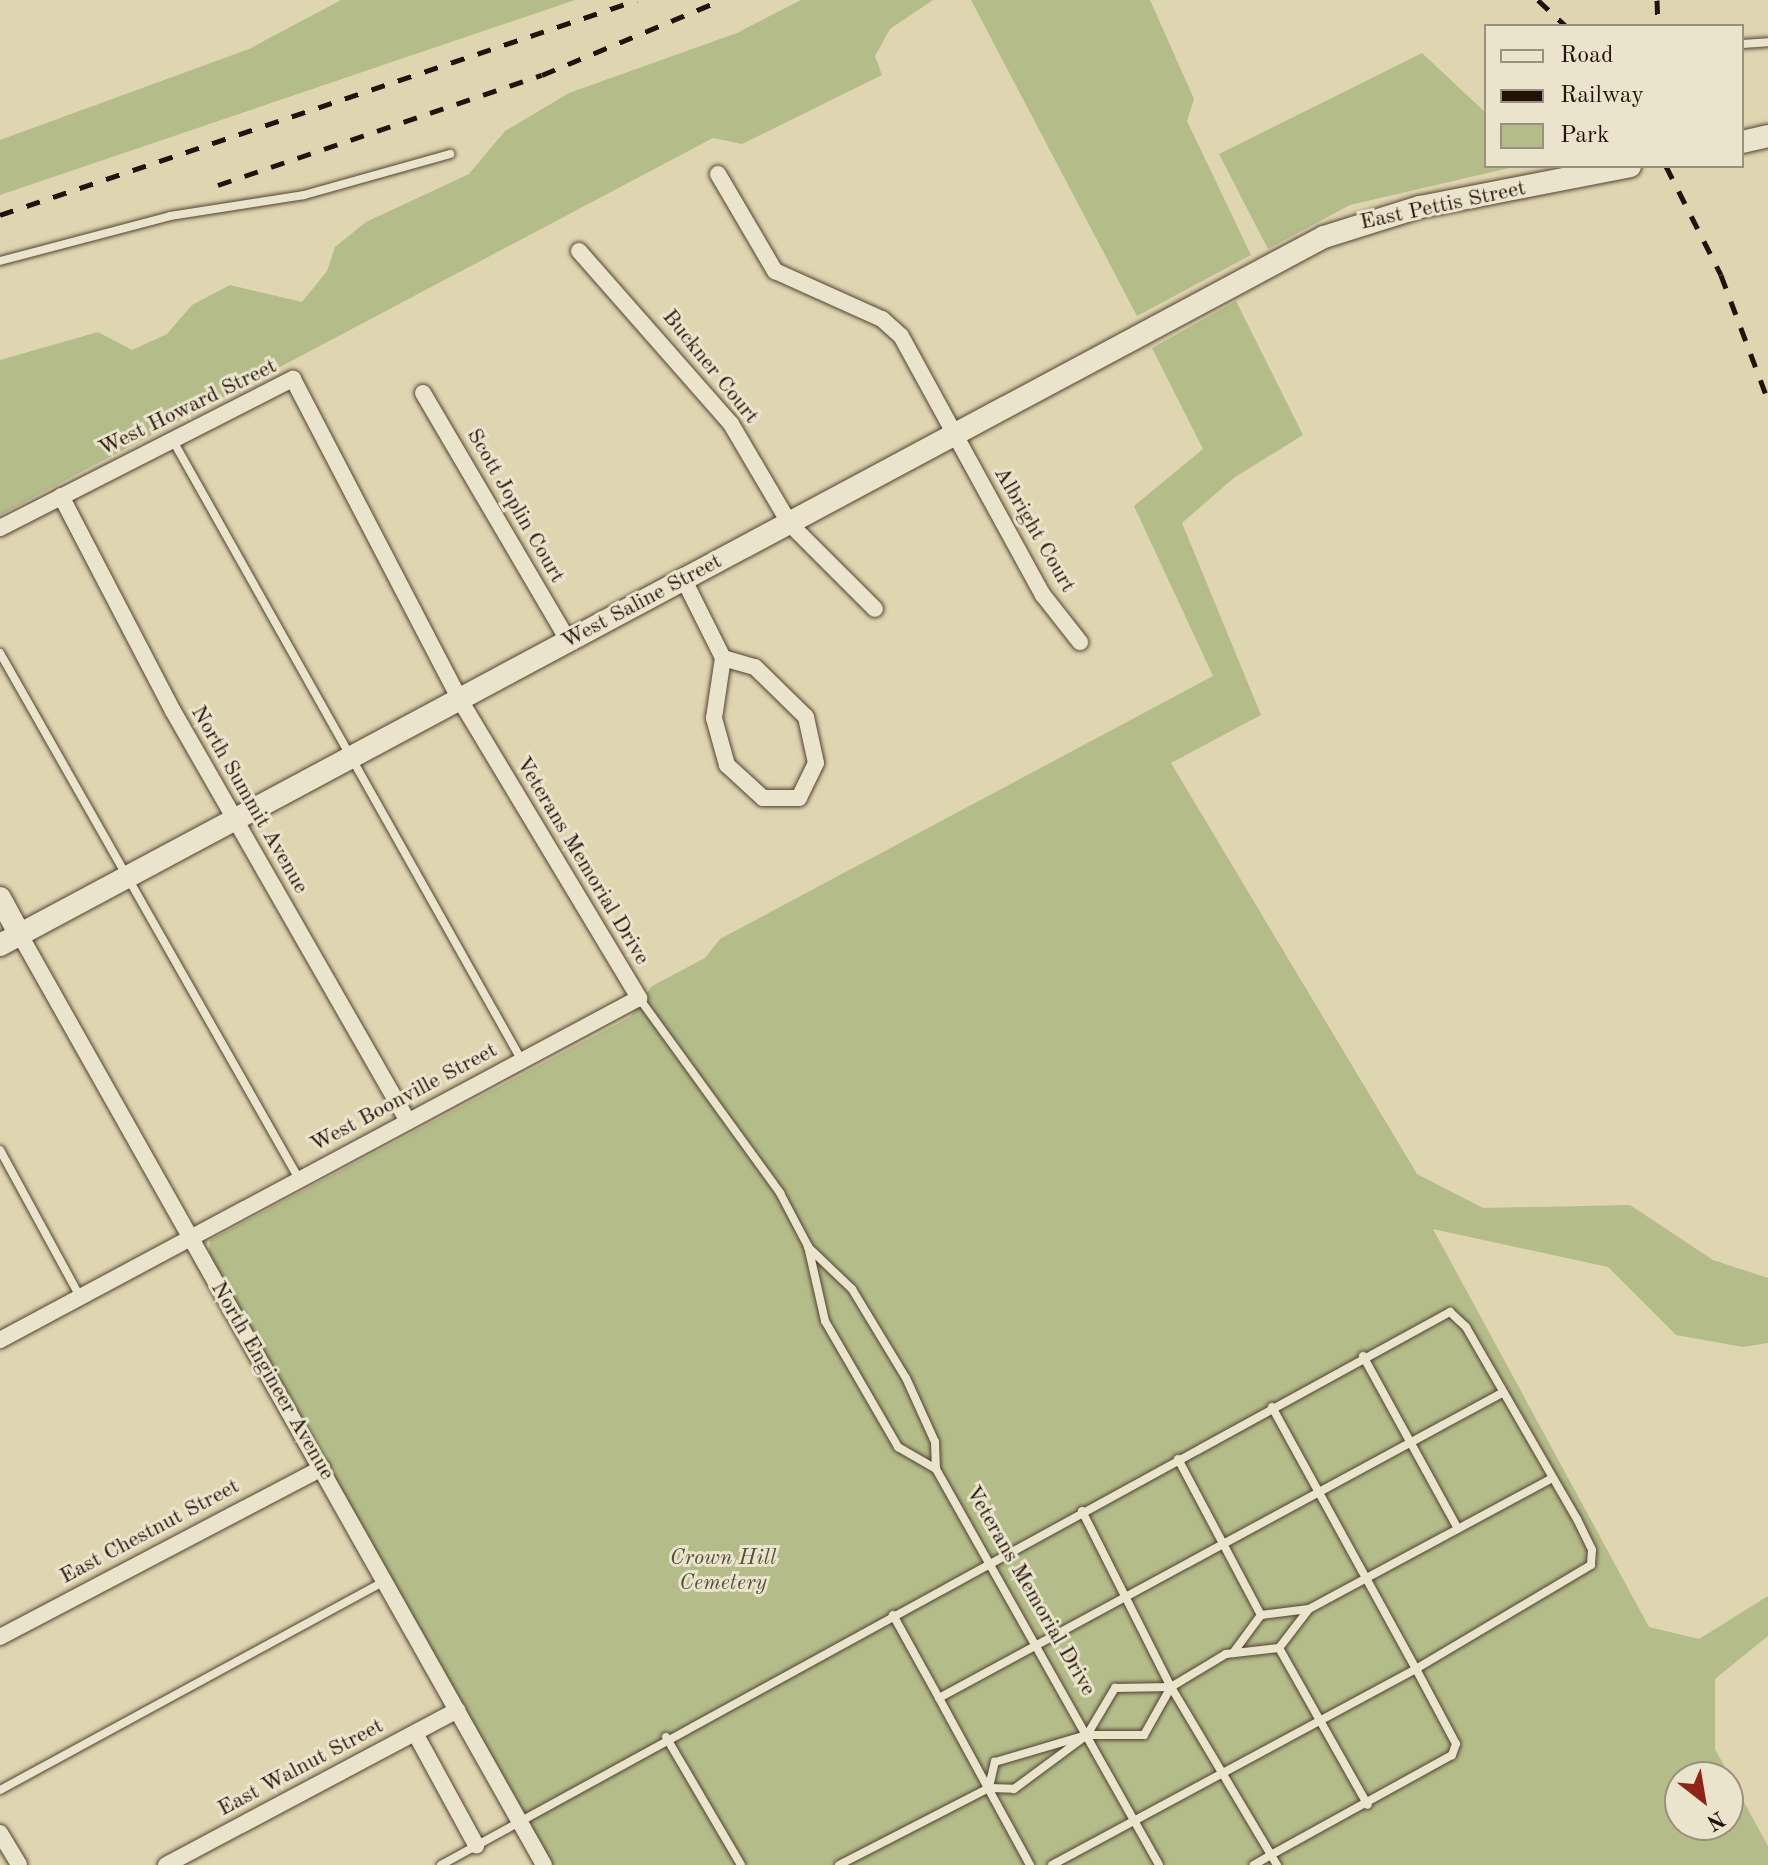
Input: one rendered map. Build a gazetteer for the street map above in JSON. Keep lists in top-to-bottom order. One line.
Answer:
{"streets":{"street":["East Pettis Street","Buckner Court","West Howard Street","Scott Joplin Court","Albright Court","West Saline Street","North Summit Avenue","Veterans Memorial Drive","West Boonville Street","North Engineer Avenue","East Chestnut Street","East Walnut Street"]},"crossings":[["East Pettis Street","West Saline Street"],["Buckner Court","West Saline Street"],["West Howard Street","North Summit Avenue"],["West Howard Street","Veterans Memorial Drive"],["Scott Joplin Court","West Saline Street"],["Albright Court","West Saline Street"],["West Saline Street","North Summit Avenue"],["West Saline Street","Veterans Memorial Drive"],["West Saline Street","North Engineer Avenue"],["North Summit Avenue","West Boonville Street"],["Veterans Memorial Drive","West Boonville Street"],["West Boonville Street","North Engineer Avenue"],["North Engineer Avenue","East Chestnut Street"],["North Engineer Avenue","East Walnut Street"]],"parks":["Crown Hill Cemetery"],"legend":["Road","Railway","Park"],"north":"bottom right"}
